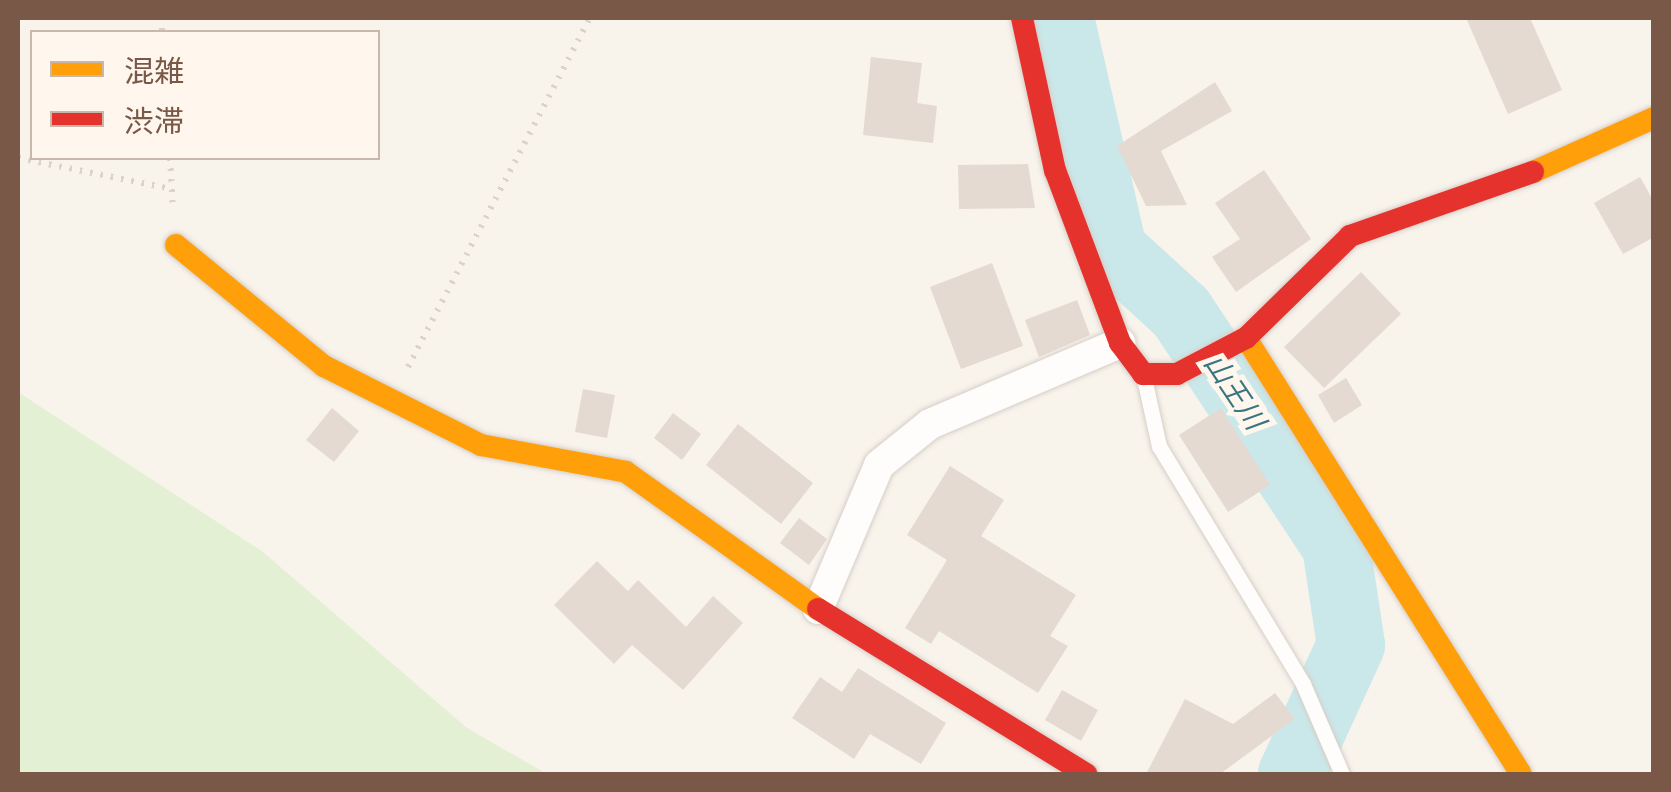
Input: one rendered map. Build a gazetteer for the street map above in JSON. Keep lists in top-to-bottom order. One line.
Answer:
{"water":["山王川"],"legend":["混雑","渋滞"]}
